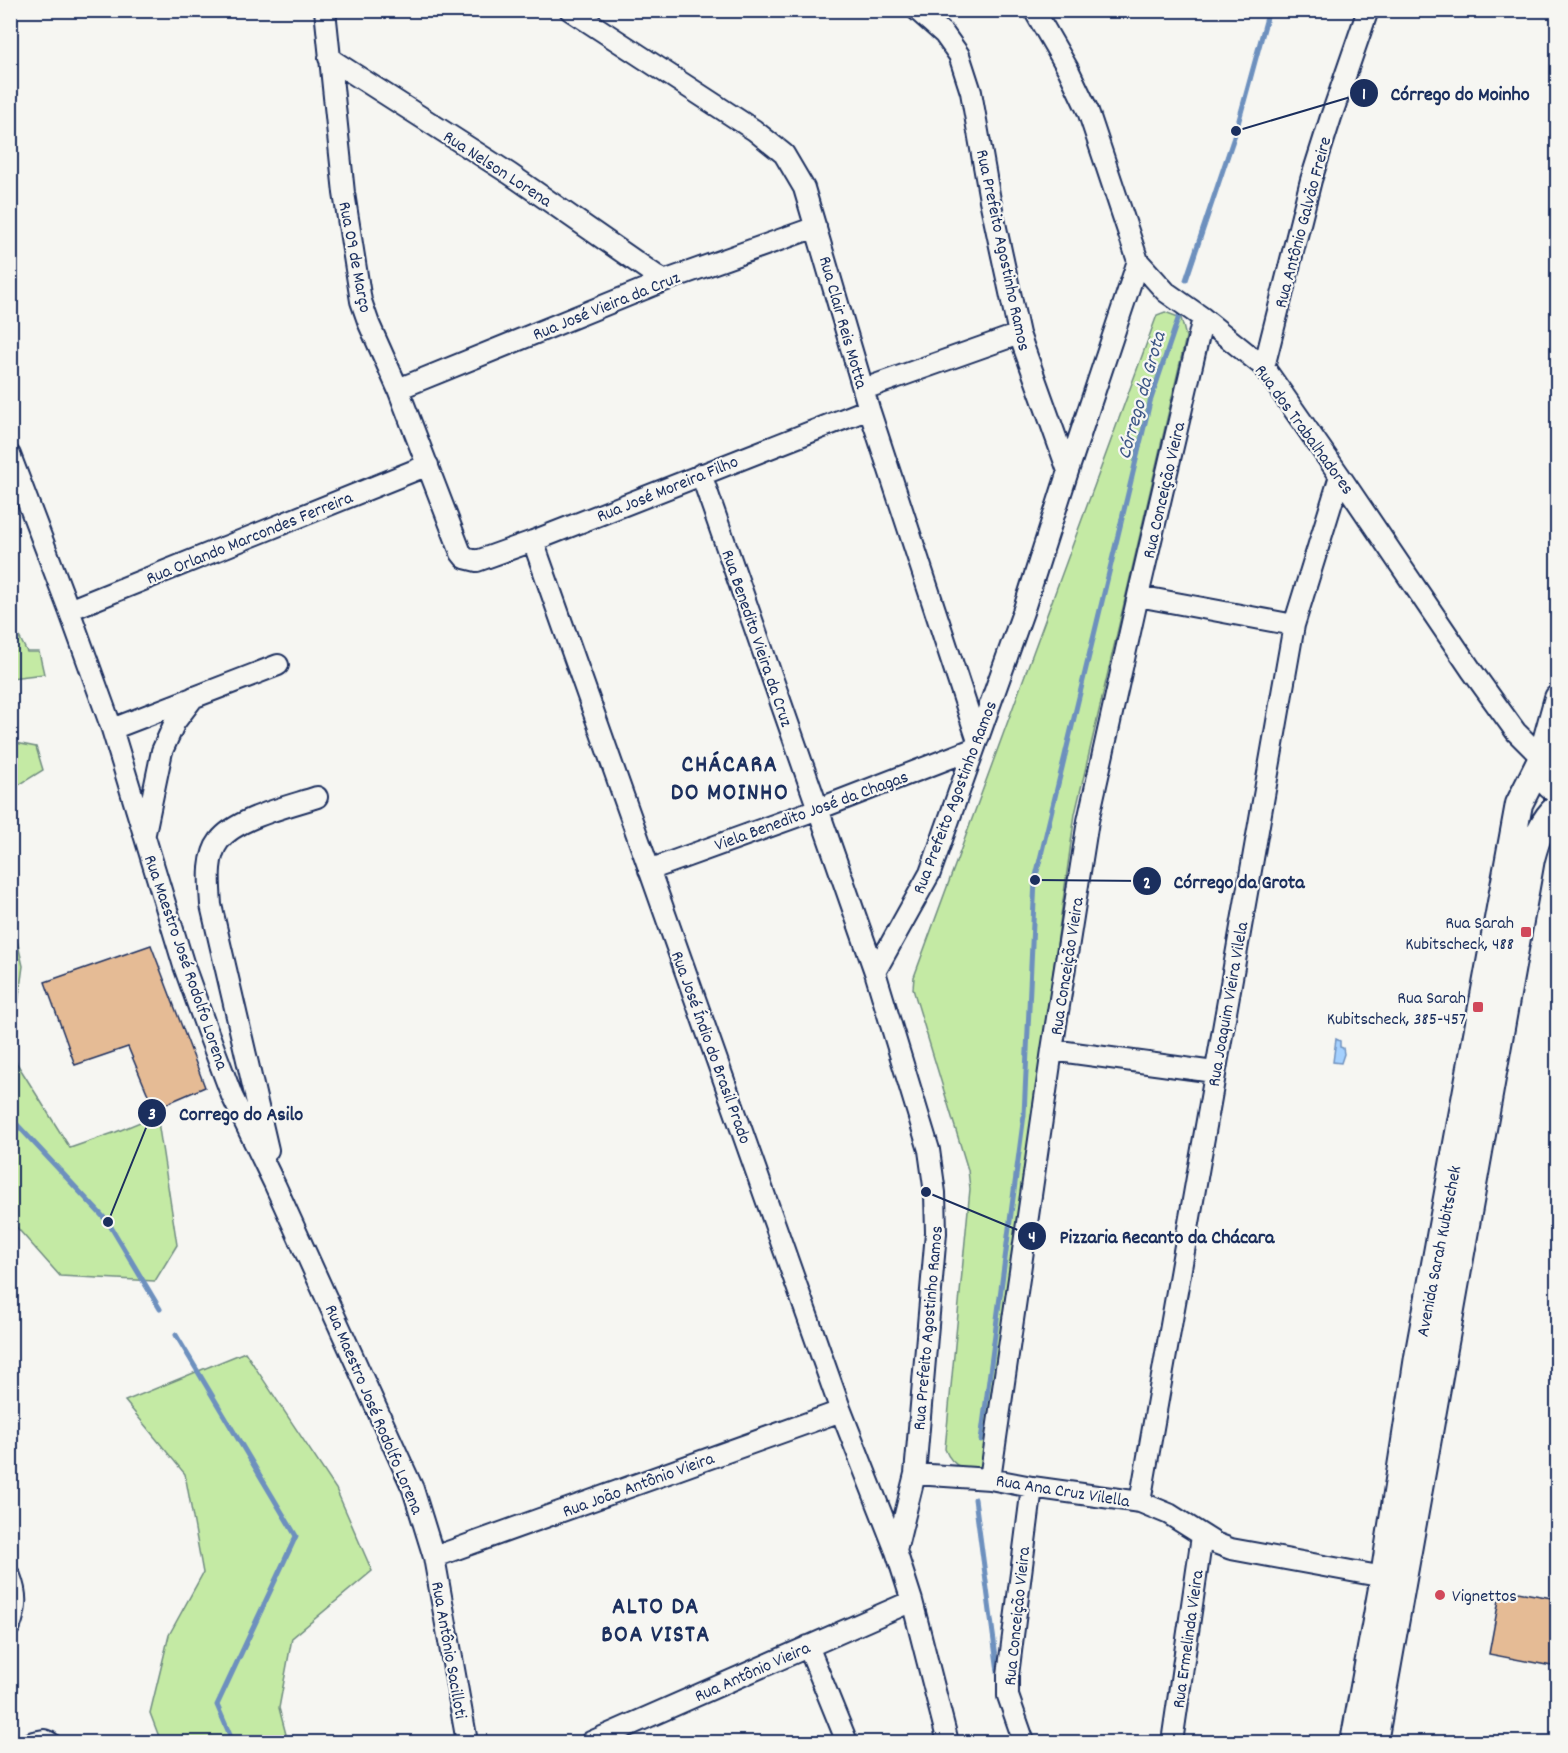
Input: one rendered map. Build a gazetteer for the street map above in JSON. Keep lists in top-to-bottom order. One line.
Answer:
{"streets":{"main road":["Avenida Sarah Kubitschek"],"street":["Rua Nelson Lorena","Rua Antônio Galvão Freire","Rua Prefeito Agostinho Ramos","Rua 09 de Março","Rua José Vieira da Cruz","Rua Clair Reis Motta","Rua dos Trabalhadores","Rua José Moreira Filho","Rua Conceição Vieira","Rua Orlando Marcondes Ferreira","Rua Benedito Vieira da Cruz","Viela Benedito José da Chagas","Rua Maestro José Rodolfo Lorena","Rua Joaquim Vieira Vilela","Rua José Índio do Brasil Prado","Rua João Antônio Vieira","Rua Ana Cruz Vilella","Rua Ermelinda Vieira","Rua Antônio Sacilloti","Rua Antônio Vieira"]},"crossings":[["Rua Nelson Lorena","Rua 09 de Março"],["Rua Nelson Lorena","Rua José Vieira da Cruz"],["Rua Antônio Galvão Freire","Rua dos Trabalhadores"],["Rua Prefeito Agostinho Ramos","Rua Clair Reis Motta"],["Rua Prefeito Agostinho Ramos","Rua Benedito Vieira da Cruz"],["Rua Prefeito Agostinho Ramos","Viela Benedito José da Chagas"],["Rua Prefeito Agostinho Ramos","Rua José Índio do Brasil Prado"],["Rua Prefeito Agostinho Ramos","Rua Ana Cruz Vilella"],["Rua 09 de Março","Rua José Vieira da Cruz"],["Rua 09 de Março","Rua José Moreira Filho"],["Rua 09 de Março","Rua Orlando Marcondes Ferreira"],["Rua José Vieira da Cruz","Rua Clair Reis Motta"],["Rua Clair Reis Motta","Rua José Moreira Filho"],["Rua Clair Reis Motta","Viela Benedito José da Chagas"],["Rua dos Trabalhadores","Rua Conceição Vieira"],["Rua dos Trabalhadores","Rua Joaquim Vieira Vilela"],["Rua dos Trabalhadores","Avenida Sarah Kubitschek"],["Rua José Moreira Filho","Rua Benedito Vieira da Cruz"],["Rua José Moreira Filho","Rua José Índio do Brasil Prado"],["Rua Conceição Vieira","Rua Ana Cruz Vilella"],["Rua Orlando Marcondes Ferreira","Rua Maestro José Rodolfo Lorena"],["Rua Benedito Vieira da Cruz","Viela Benedito José da Chagas"],["Viela Benedito José da Chagas","Rua José Índio do Brasil Prado"],["Rua Maestro José Rodolfo Lorena","Rua João Antônio Vieira"],["Rua Maestro José Rodolfo Lorena","Rua Antônio Sacilloti"],["Rua Joaquim Vieira Vilela","Rua Ana Cruz Vilella"],["Rua José Índio do Brasil Prado","Rua João Antônio Vieira"],["Avenida Sarah Kubitschek","Rua Ana Cruz Vilella"],["Rua João Antônio Vieira","Rua Antônio Sacilloti"],["Rua Ana Cruz Vilella","Rua Ermelinda Vieira"]],"districts":["CHÁCARA DO MOINHO","ALTO DA BOA VISTA"],"water":["Córrego da Grota"],"places":{"other":["Córrego do Moinho","Córrego da Grota","Pizzaria Recanto da Chácara","Corrego do Asilo","Vignettos"],"transit":["Rua Sarah Kubitscheck, 488","Rua Sarah Kubitscheck, 385-457"]}}
